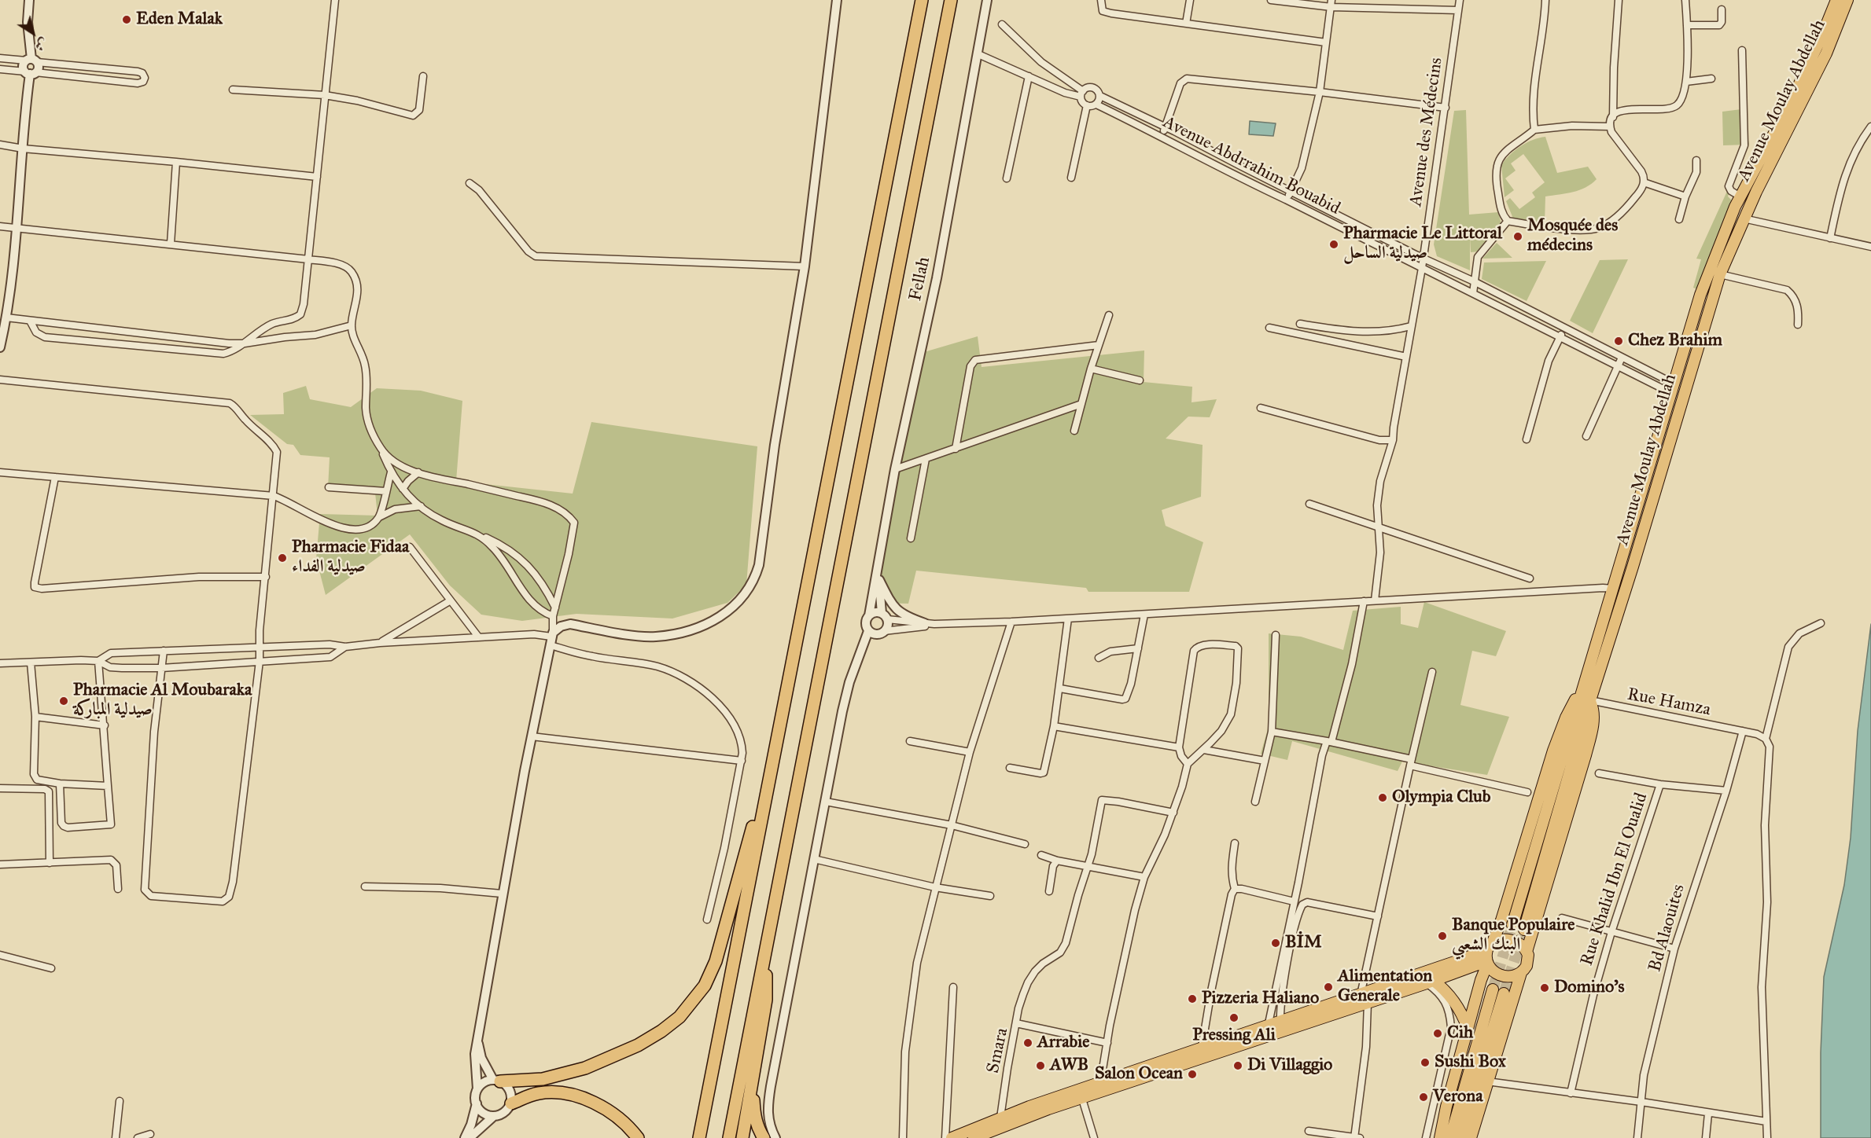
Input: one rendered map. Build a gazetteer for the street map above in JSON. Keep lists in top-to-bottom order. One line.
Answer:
{"streets":{"main road":["Avenue Moulay Abdellah"],"street":["Avenue des Médecins","Avenue Abdrrahim Bouabid","Fellah","Rue Hamza","Rue Khalid Ibn El Oualid","Bd Alaouites","Smara"]},"crossings":[["Avenue Moulay Abdellah","Avenue Abdrrahim Bouabid"],["Avenue Moulay Abdellah","Rue Hamza"],["Avenue des Médecins","Avenue Abdrrahim Bouabid"],["Rue Hamza","Bd Alaouites"]],"places":["Eden Malak","Mosquée des médecins","Pharmacie Le Littoral صيدلية الساحل","Chez Brahim","Pharmacie Fidaa صيدلية الفداء","Pharmacie Al Moubaraka صيدلية المباركة","Olympia Club","Banque Populaire البنك الشعبي","BİM","Alimentation Generale","Domino's","Pizzeria Haliano","Pressing Ali","Cih","Arrabie","Sushi Box","AWB","Di Villaggio","Salon Ocean","Verona"],"north":"bottom right"}
